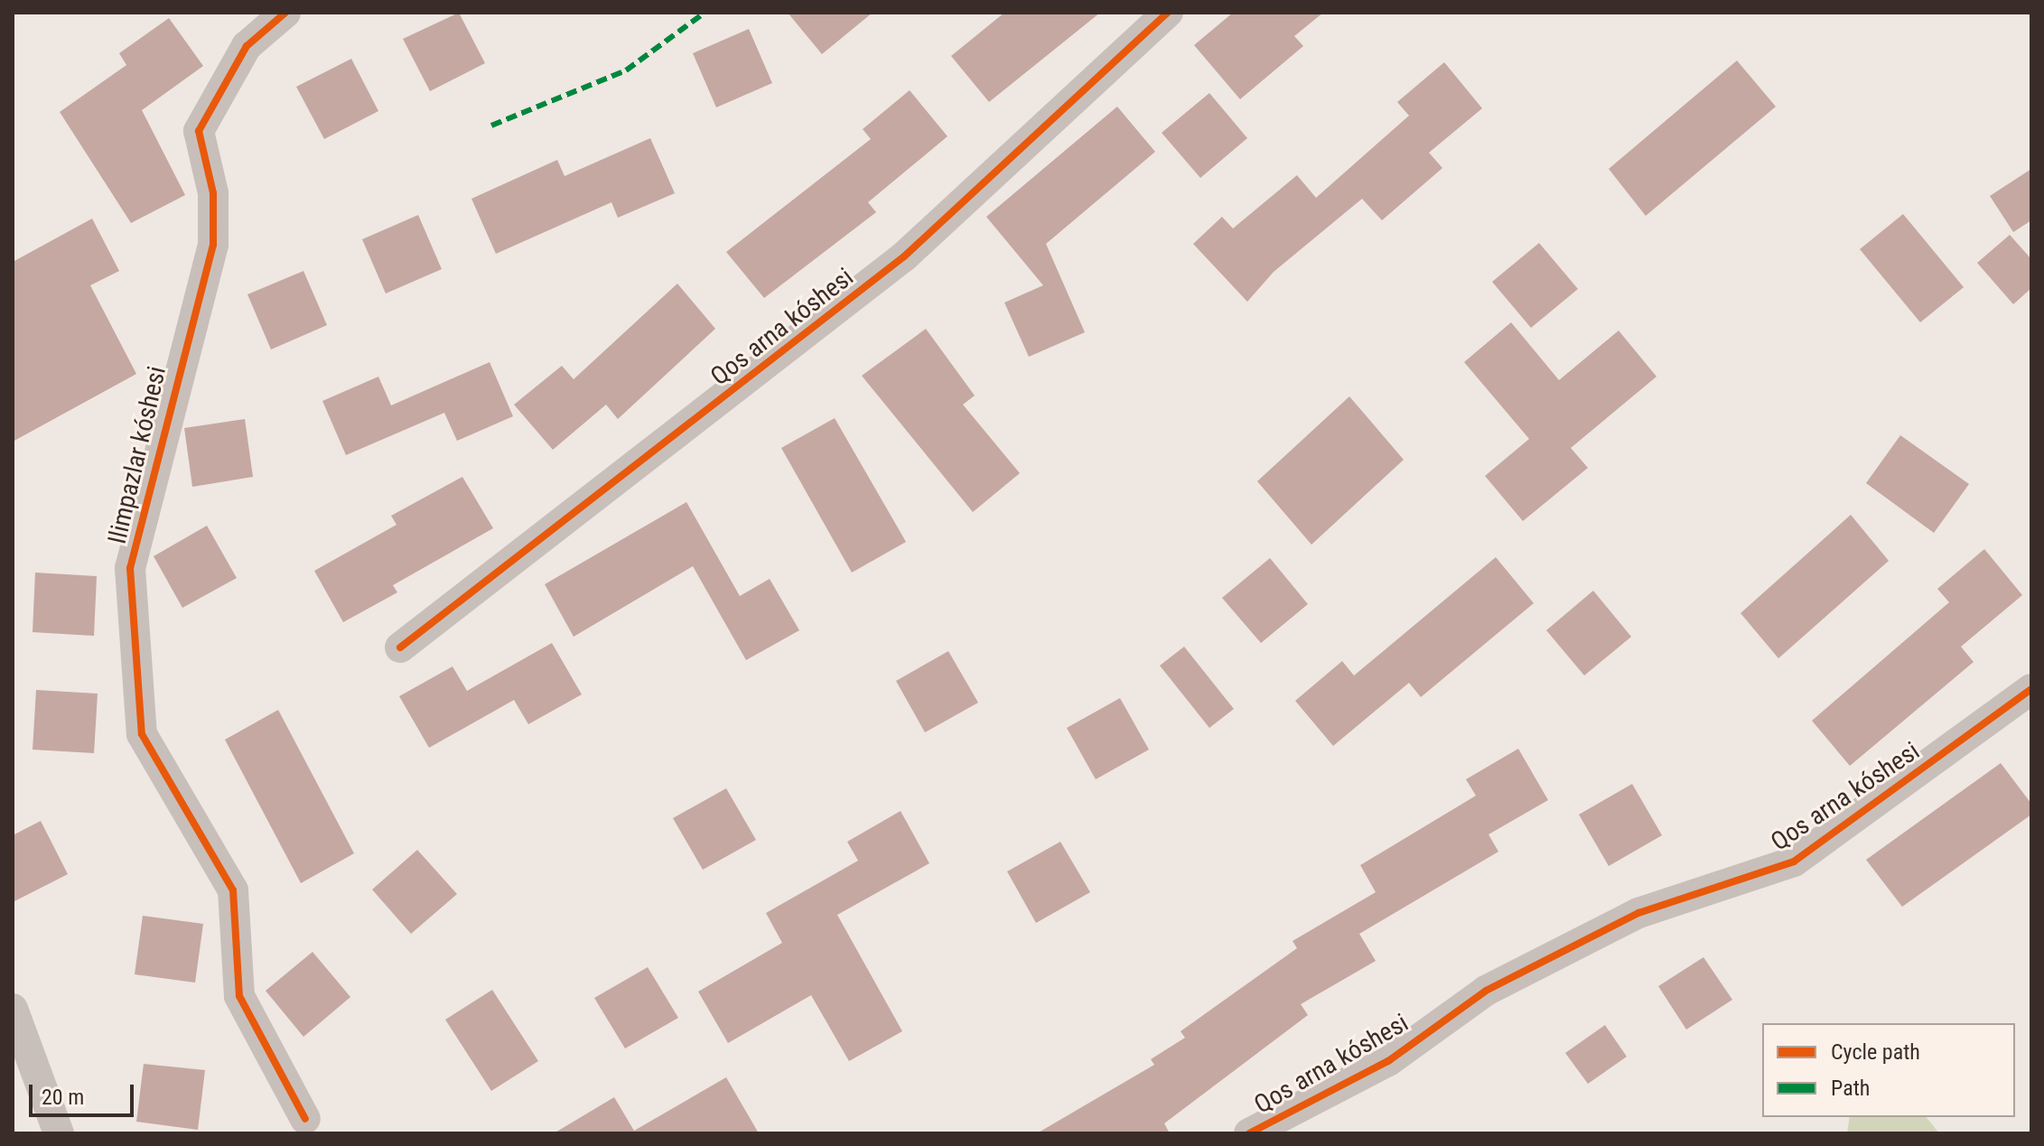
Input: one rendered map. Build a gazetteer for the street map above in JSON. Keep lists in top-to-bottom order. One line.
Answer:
{"streets":{"street":["Qos arna kóshesi","Ilimpazlar kóshesi"]},"legend":["Cycle path","Path"],"scale_bar":"20 m"}
